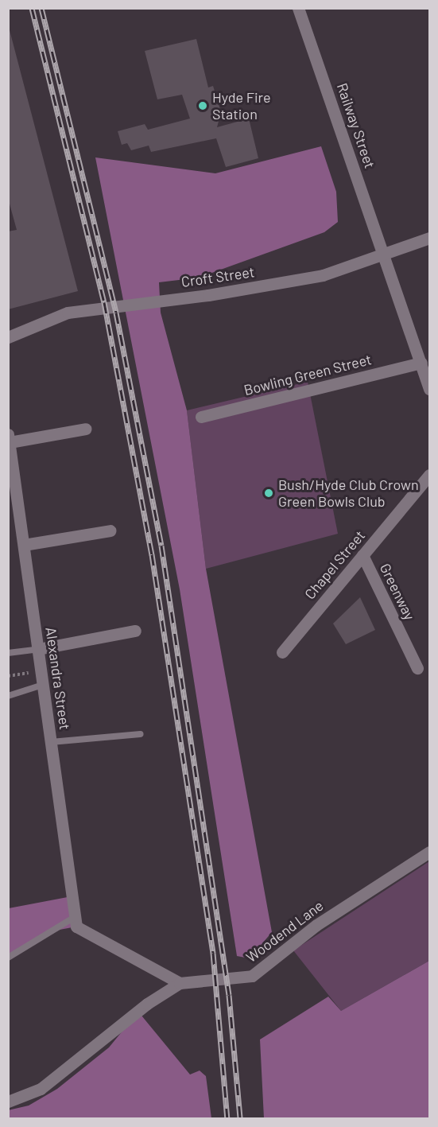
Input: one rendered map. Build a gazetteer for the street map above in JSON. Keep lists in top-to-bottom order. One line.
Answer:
{"streets":{"street":["Railway Street","Croft Street","Bowling Green Street","Chapel Street","Greenway","Alexandra Street","Woodend Lane"]},"crossings":[["Railway Street","Croft Street"],["Railway Street","Bowling Green Street"],["Chapel Street","Greenway"]],"places":["Hyde Fire Station","Bush/Hyde Club Crown Green Bowls Club"]}
